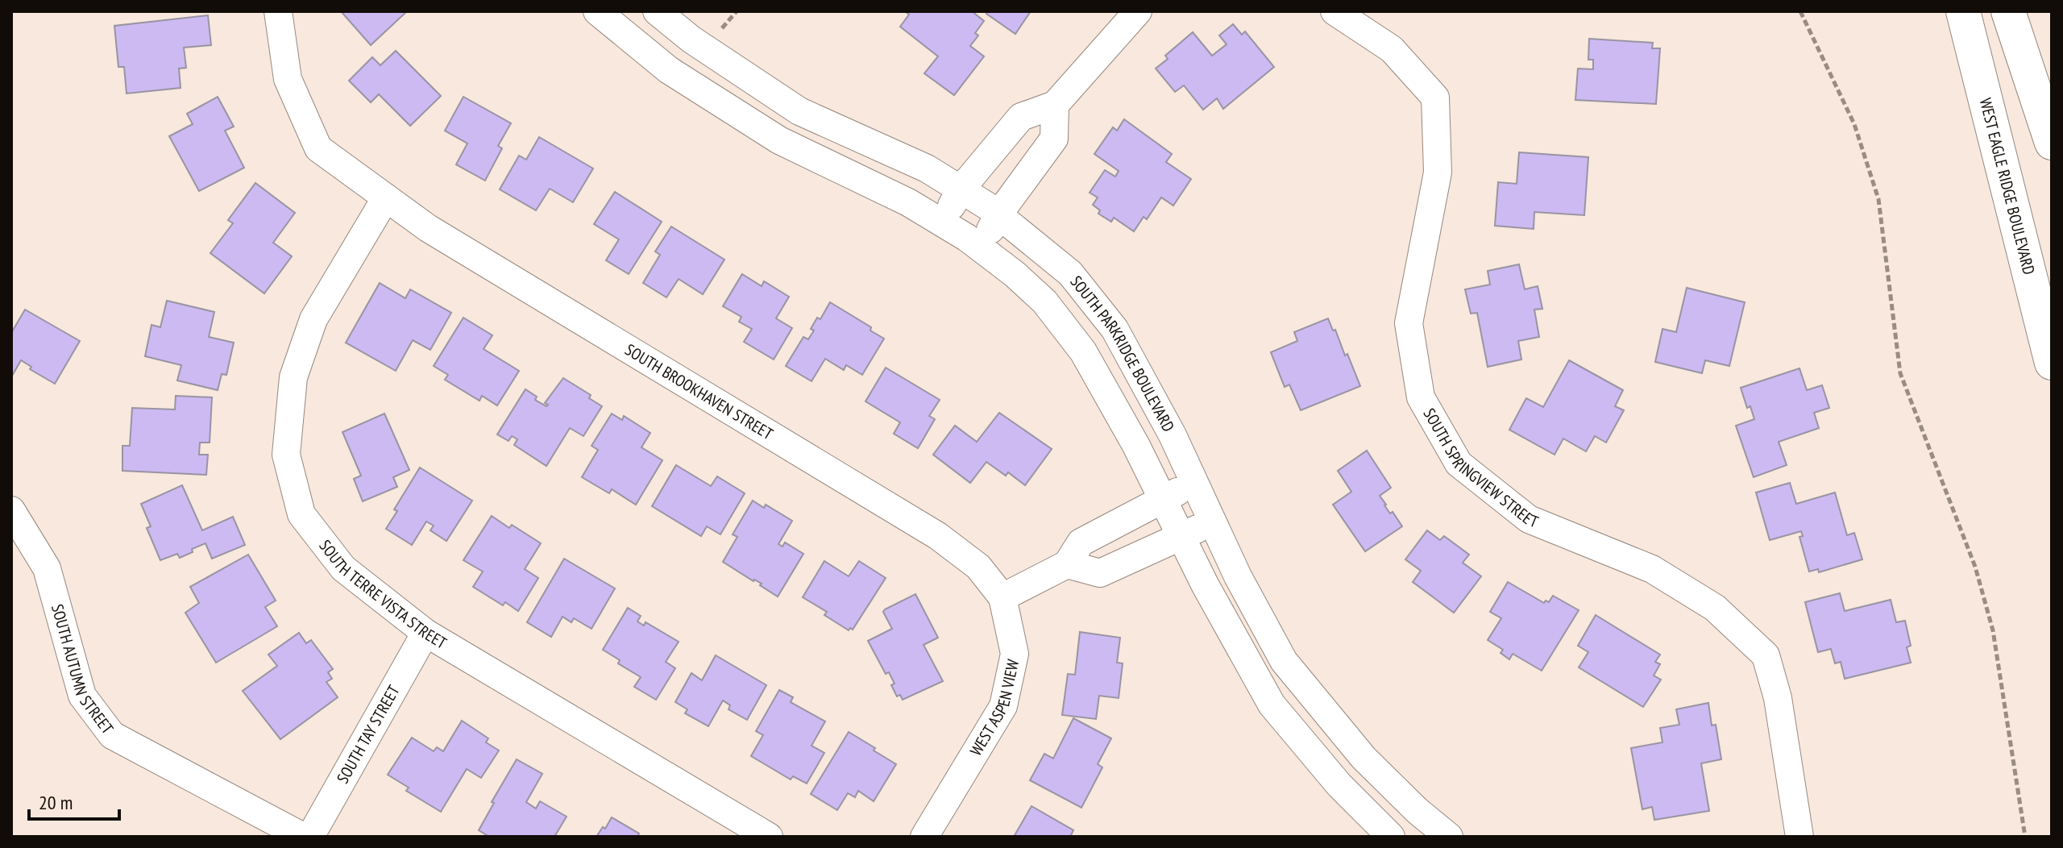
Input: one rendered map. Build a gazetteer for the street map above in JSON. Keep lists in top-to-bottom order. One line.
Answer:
{"streets":{"street":["WEST EAGLE RIDGE BOULEVARD","SOUTH PARKRIDGE BOULEVARD","SOUTH BROOKHAVEN STREET","SOUTH SPRINGVIEW STREET","SOUTH TERRE VISTA STREET","SOUTH AUTUMN STREET","WEST ASPEN VIEW","SOUTH TAY STREET"]},"crossings":[["SOUTH BROOKHAVEN STREET","SOUTH TERRE VISTA STREET"],["SOUTH BROOKHAVEN STREET","WEST ASPEN VIEW"],["SOUTH TERRE VISTA STREET","SOUTH TAY STREET"]],"scale_bar":"20 m"}
